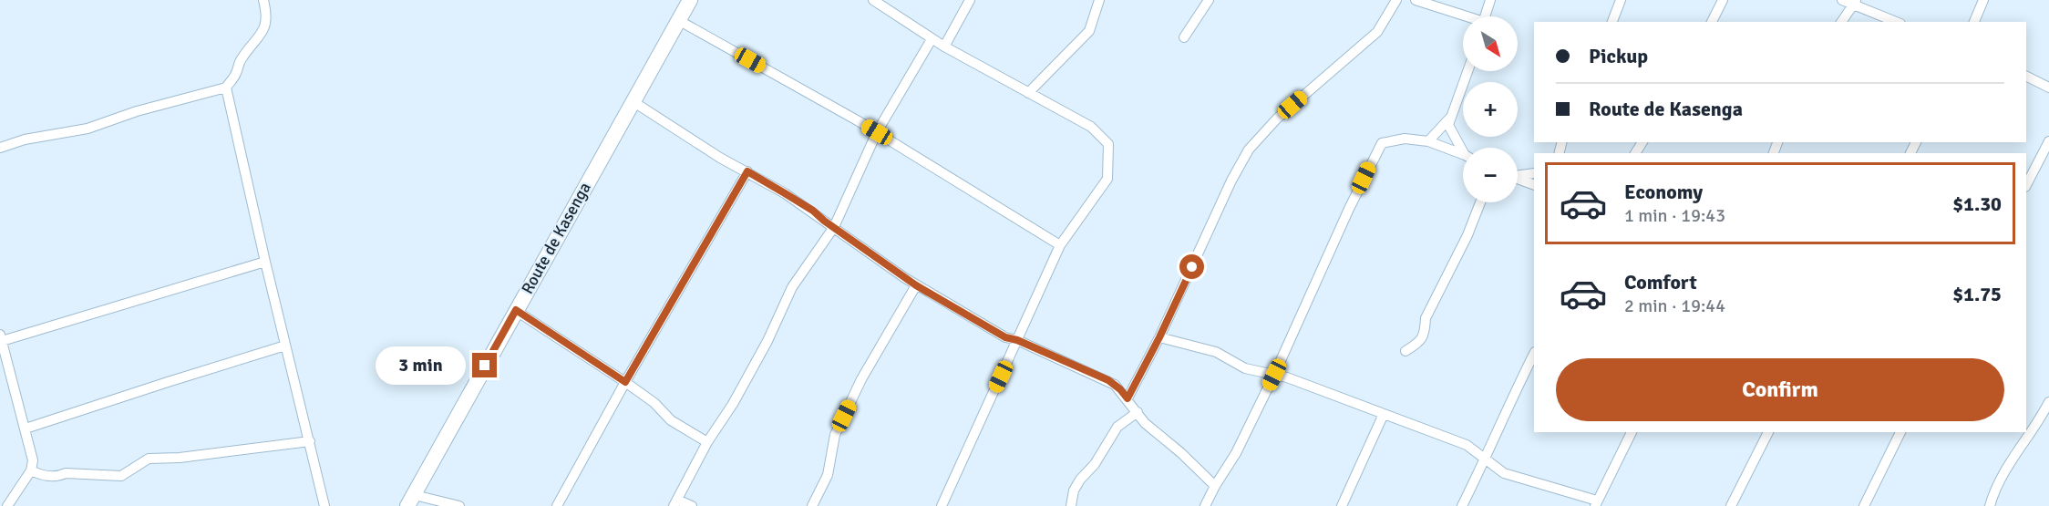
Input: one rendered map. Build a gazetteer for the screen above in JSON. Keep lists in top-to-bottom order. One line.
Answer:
{"streets":{"highway":["Route de Kasenga"]},"north":"bottom right","page":{"map_buttons":["+","−"],"banner":["Pickup","Route de Kasenga"],"list":[{"name":"Economy","note":"1 min · 19:43","value":"$1.30"},{"name":"Comfort","note":"2 min · 19:44","value":"$1.75"}],"bubble":"3 min","buttons":"Confirm"}}
